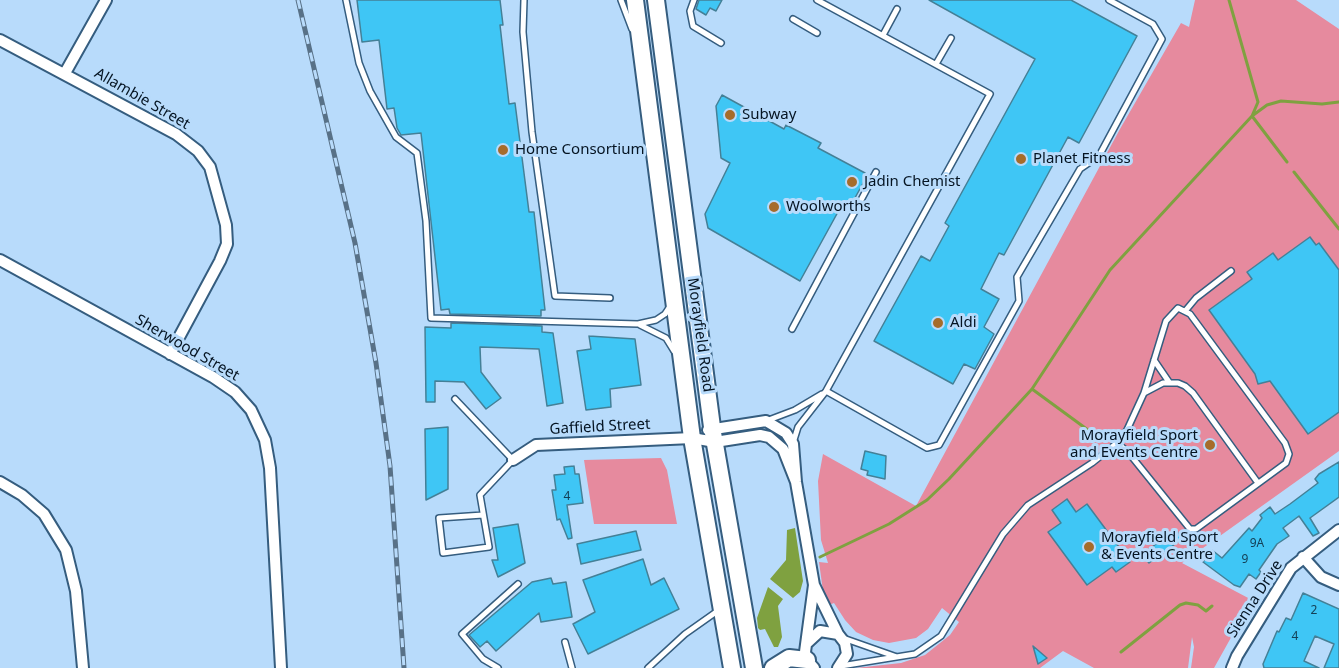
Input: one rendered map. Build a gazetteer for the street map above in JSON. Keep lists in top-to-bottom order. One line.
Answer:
{"streets":{"main road":["Morayfield Road"],"street":["Allambie Street","Sherwood Street","Gaffield Street","Sienna Drive"]},"crossings":[["Allambie Street","Sherwood Street"],["Morayfield Road","Gaffield Street"]],"places":["Subway","Home Consortium","Planet Fitness","Jadin Chemist","Woolworths","Aldi","Morayfield Sport and Events Centre","Morayfield Sport & Events Centre"],"house_numbers":["4","9A","9","2","4"]}
